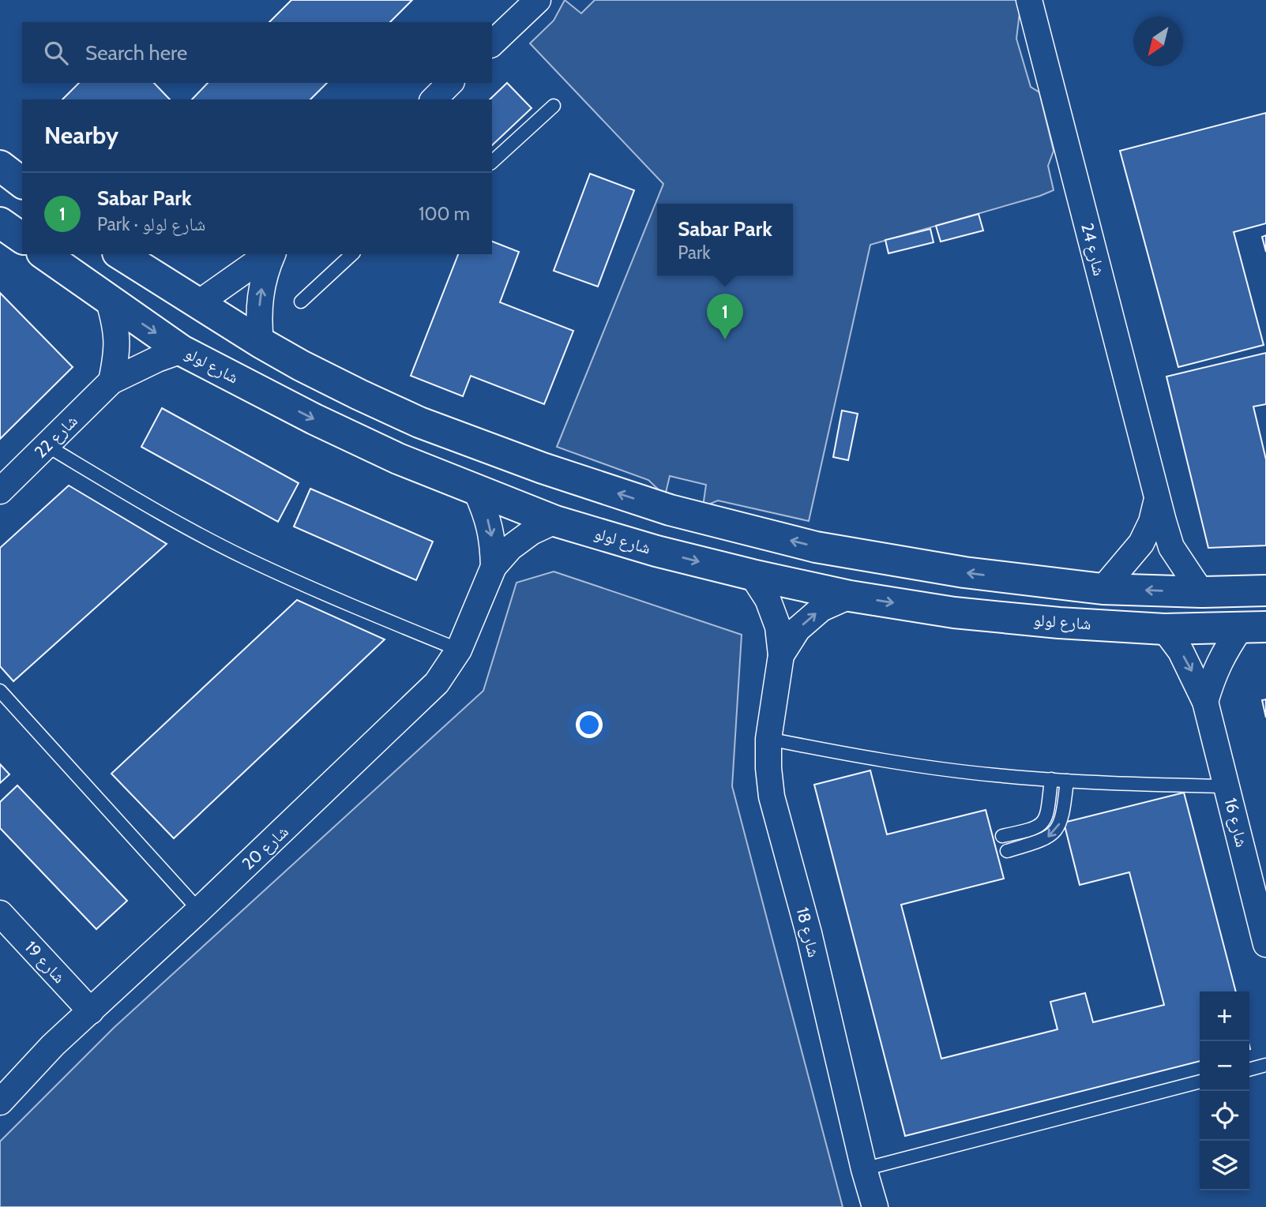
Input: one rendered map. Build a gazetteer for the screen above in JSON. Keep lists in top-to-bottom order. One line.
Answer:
{"streets":{"street":["شارع 24","شارع لولو","شارع 22","شارع 16","شارع 20","شارع 18","شارع 19"]},"crossings":[["شارع لولو","شارع 22"],["شارع لولو","شارع 16"],["شارع لولو","شارع 20"],["شارع لولو","شارع 18"],["شارع 20","شارع 19"]],"north":"bottom left","page":{"search":"Search here","heading":"Nearby","list":[{"mark":"1","name":"Sabar Park","note":"Park · شارع لولو","value":"100 m"}],"popup":["Sabar Park","Park"],"pins":"1","map_buttons":["+","−"]}}
